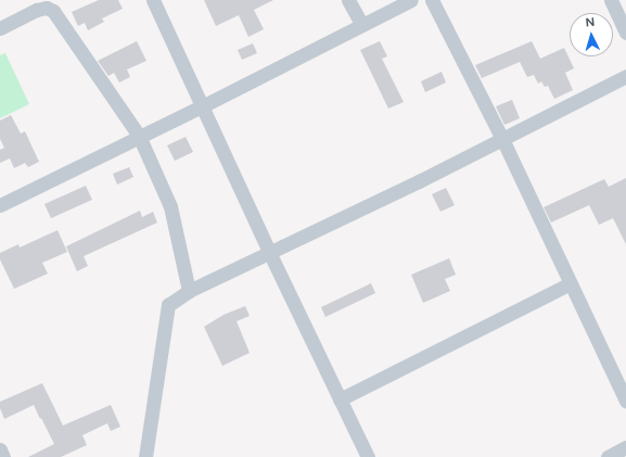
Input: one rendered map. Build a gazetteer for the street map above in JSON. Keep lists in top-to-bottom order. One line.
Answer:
{"north":"top"}
